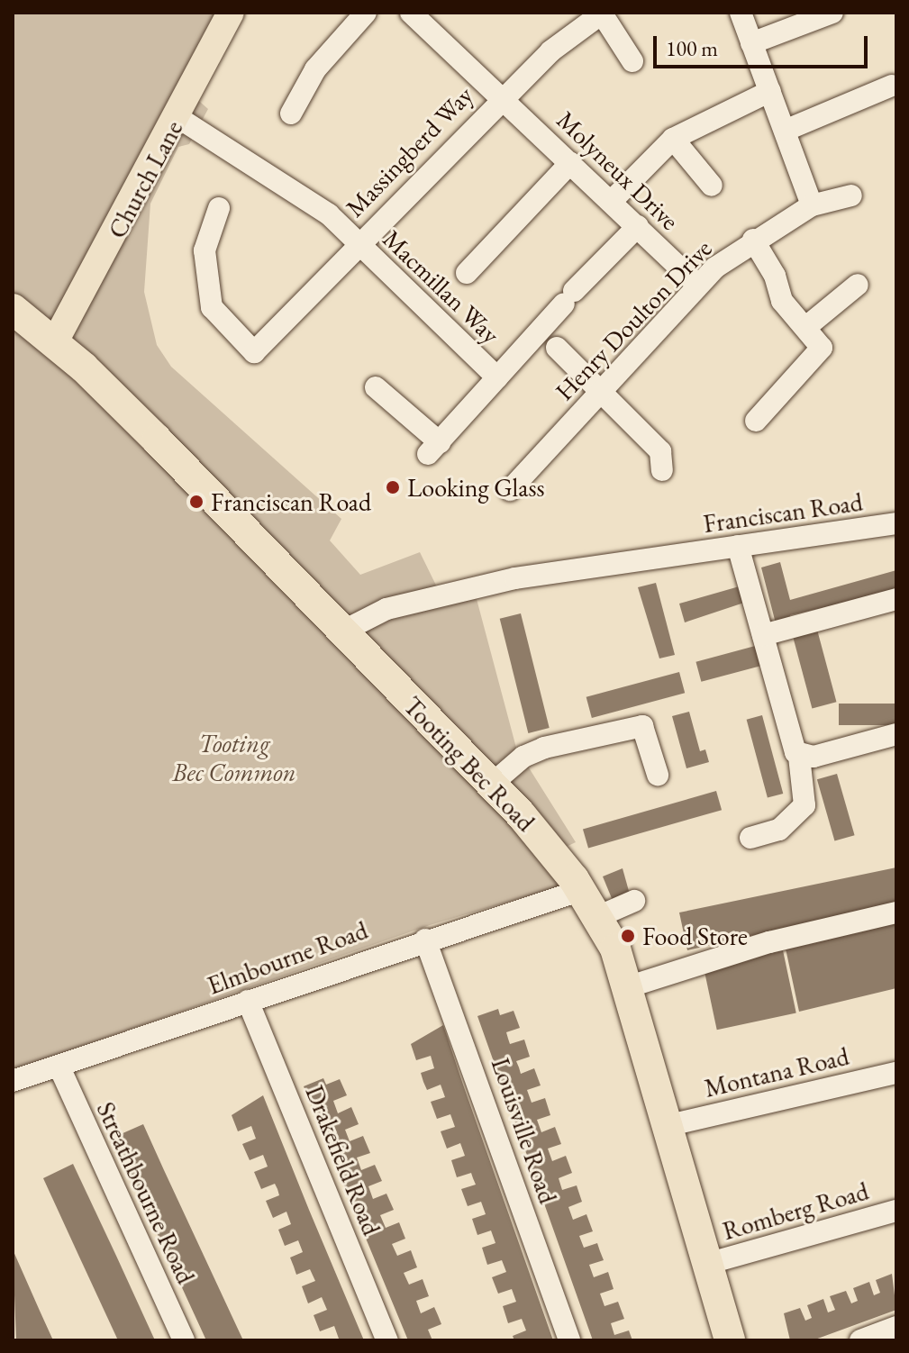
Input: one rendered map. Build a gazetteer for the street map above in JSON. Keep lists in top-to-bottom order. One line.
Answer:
{"streets":{"highway":["Tooting Bec Road"],"main road":["Church Lane"],"street":["Massingberd Way","Molyneux Drive","Macmillan Way","Henry Doulton Drive","Franciscan Road","Elmbourne Road","Montana Road","Louisville Road","Drakefield Road","Streathbourne Road","Romberg Road"]},"crossings":[["Massingberd Way","Molyneux Drive"],["Massingberd Way","Church Lane"],["Massingberd Way","Macmillan Way"],["Molyneux Drive","Macmillan Way"],["Molyneux Drive","Henry Doulton Drive"],["Church Lane","Tooting Bec Road"],["Franciscan Road","Tooting Bec Road"],["Tooting Bec Road","Elmbourne Road"],["Tooting Bec Road","Montana Road"],["Tooting Bec Road","Romberg Road"],["Elmbourne Road","Louisville Road"],["Elmbourne Road","Drakefield Road"],["Elmbourne Road","Streathbourne Road"]],"parks":["Tooting Bec Common"],"places":["Looking Glass","Franciscan Road","Food Store"],"scale_bar":"100 m"}
